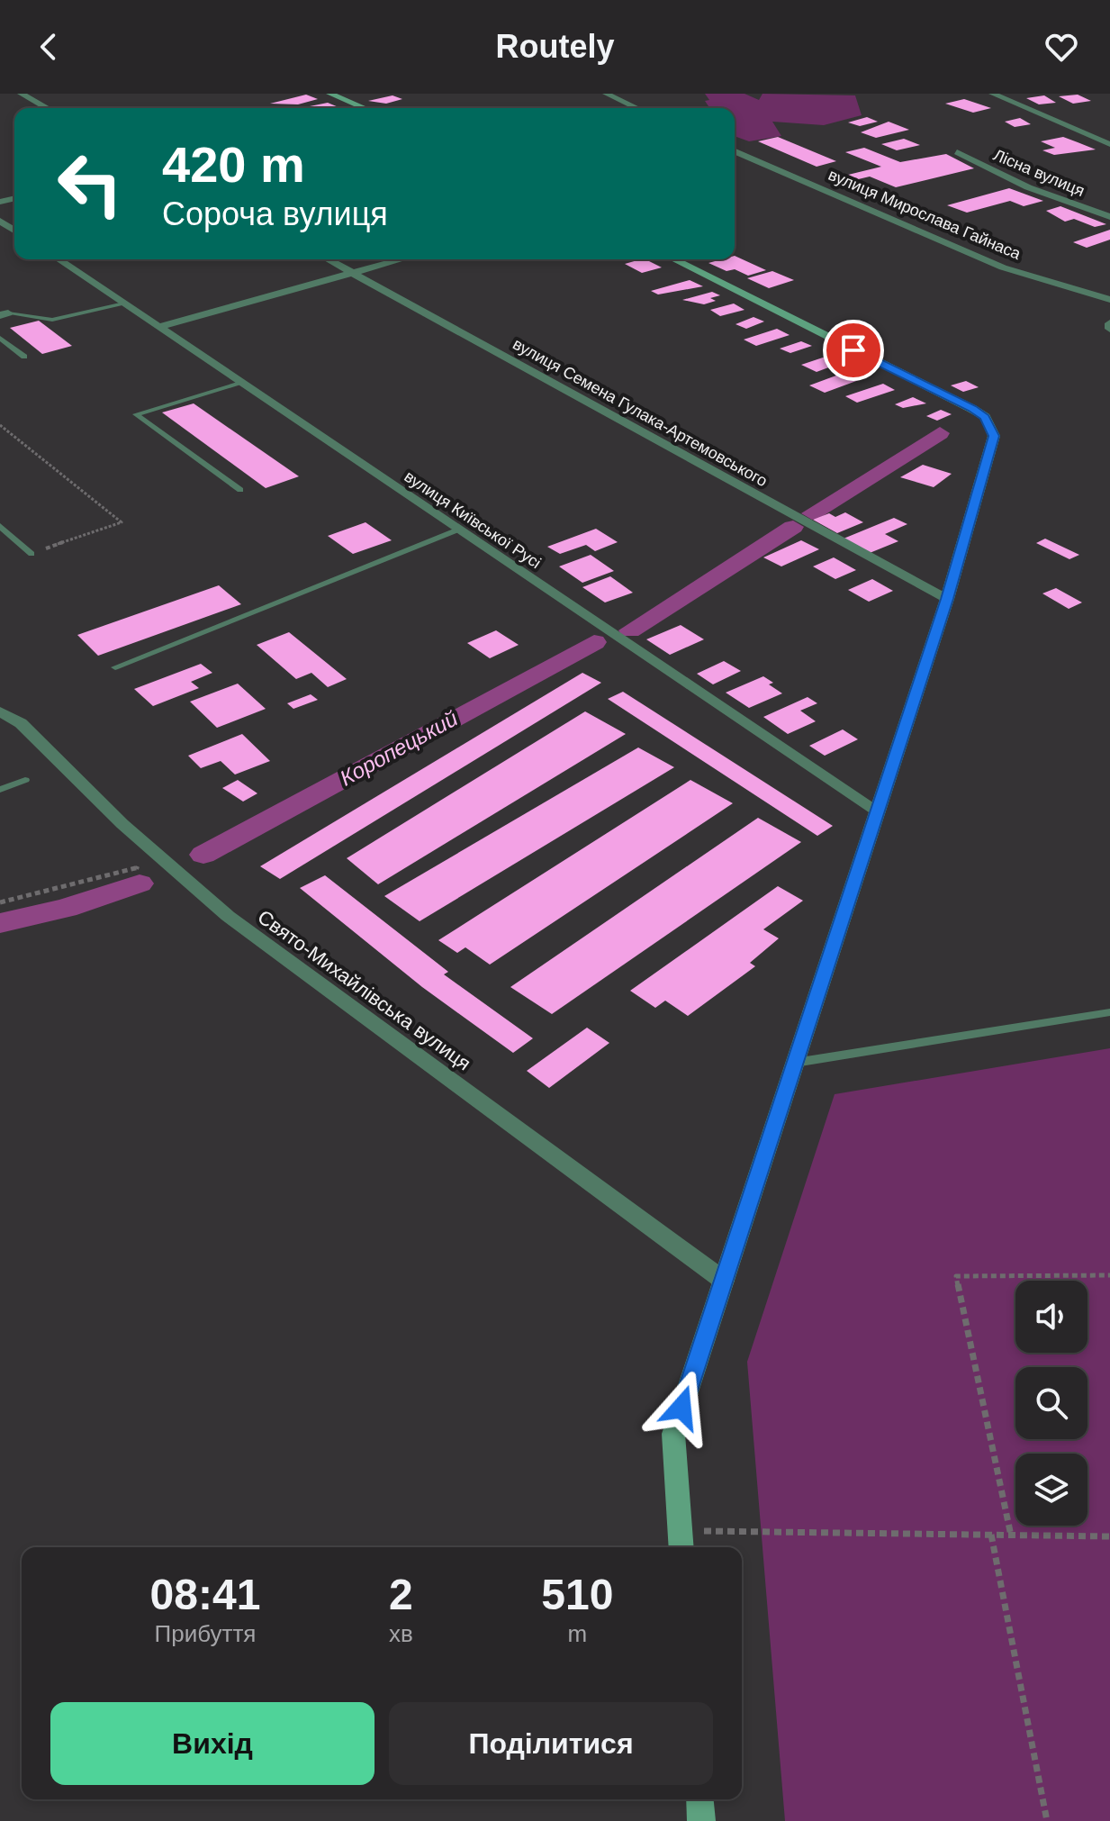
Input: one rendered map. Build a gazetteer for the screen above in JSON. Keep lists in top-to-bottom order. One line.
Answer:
{"streets":{"street":["Лісна вулиця","вулиця Мирослава Гайнаса","вулиця Семена Гулака-Артемовського","вулиця Київської Русі","Свято-Михайлівська вулиця"]},"water":["Коропецький"],"page":{"header":"Routely","turn":["420 m","Сороча вулиця"],"eta":["08:41","Прибуття","2","хв","510","m"],"buttons":["Вихід","Поділитися"]}}
